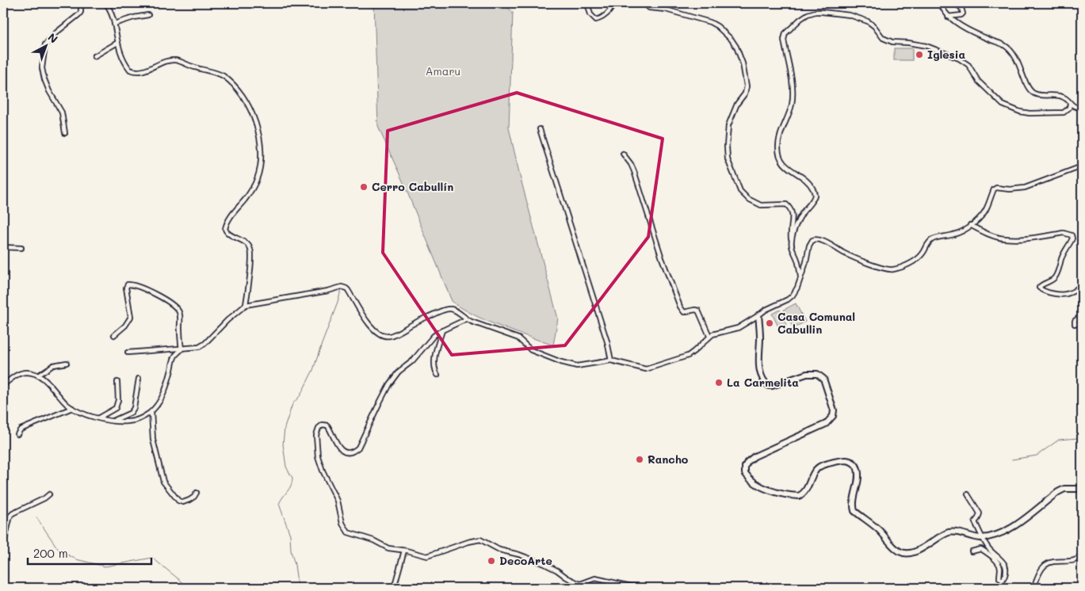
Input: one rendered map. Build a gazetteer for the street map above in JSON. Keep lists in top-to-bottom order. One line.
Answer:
{"parks":["Amaru"],"places":["Iglesia","Cerro Cabullín","Casa Comunal Cabullin","La Carmelita","Rancho","DecoArte"],"scale_bar":"200 m","north":"top right"}
